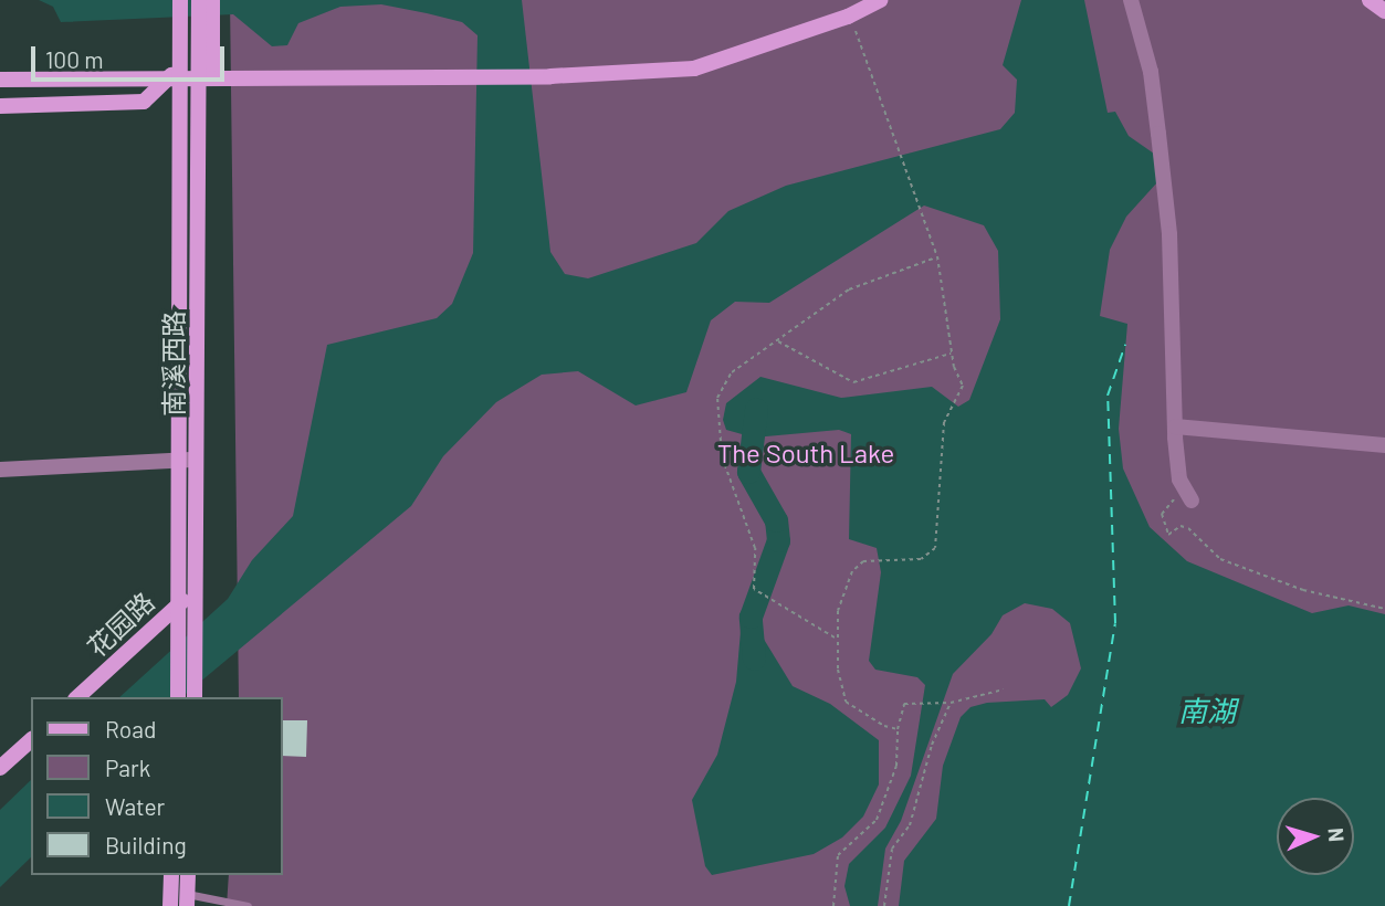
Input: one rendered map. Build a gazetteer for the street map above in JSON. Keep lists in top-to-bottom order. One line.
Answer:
{"streets":{"main road":["南溪西路","花园路"]},"crossings":[["南溪西路","花园路"]],"water":["南湖"],"parks":["The South Lake"],"legend":["Road","Park","Water","Building"],"scale_bar":"100 m","north":"right"}
